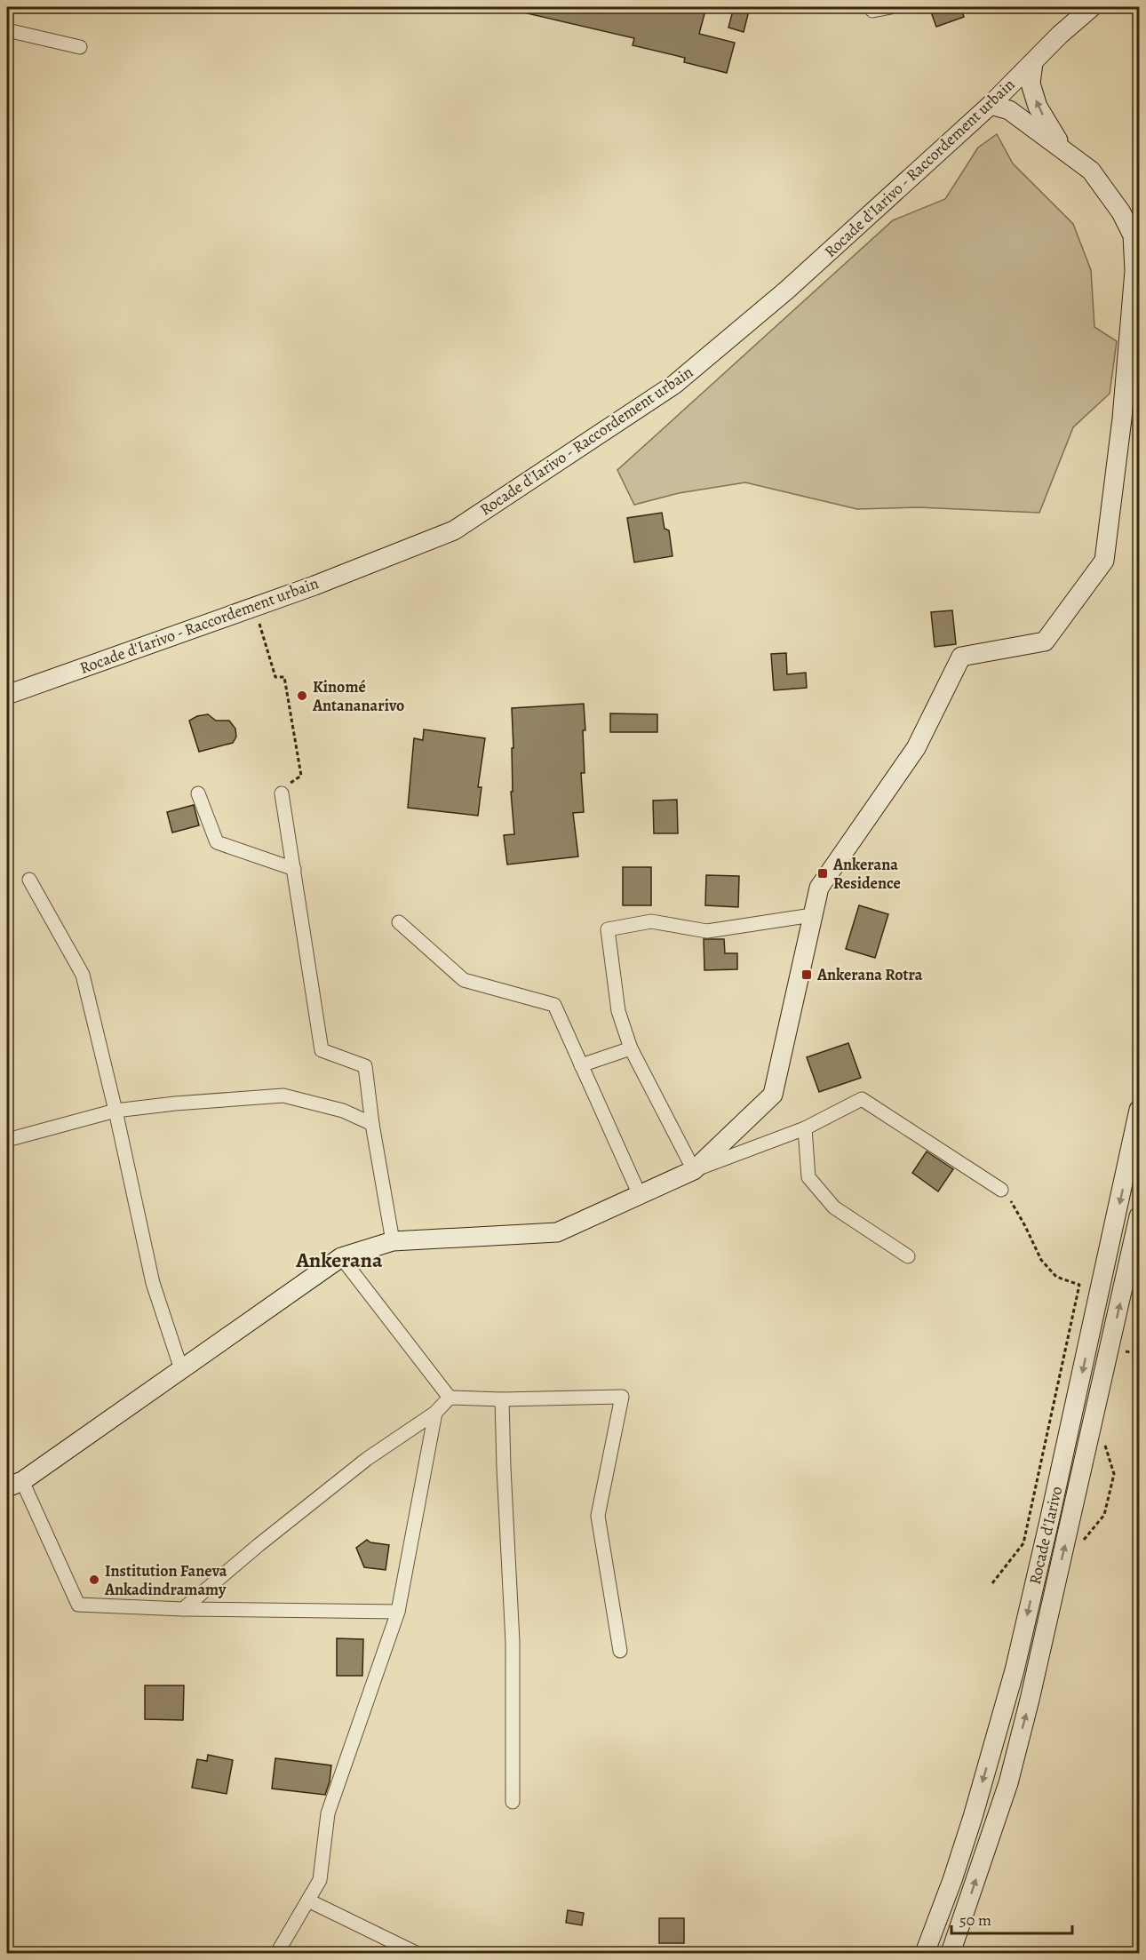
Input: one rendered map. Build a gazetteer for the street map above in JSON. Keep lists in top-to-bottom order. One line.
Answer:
{"streets":{"main road":["Rocade d'Iarivo - Raccordement urbain","Rocade d'Iarivo"]},"districts":["Ankerana"],"places":{"other":["Kinomé Antananarivo","Institution Faneva Ankadindramamy"],"transit":["Ankerana Residence","Ankerana Rotra"]},"scale_bar":"50 m"}
